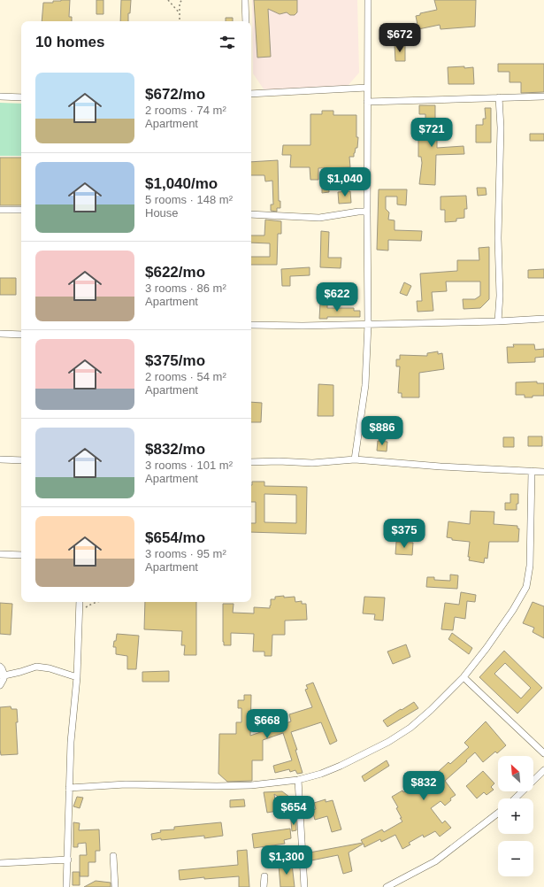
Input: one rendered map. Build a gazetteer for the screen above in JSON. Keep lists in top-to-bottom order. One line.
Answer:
{"north":"top left","page":{"heading":"10 homes","price":["$672","$721","$1,040","$622","$886","$375","$668","$832","$654","$1,300"],"list":[{"name":"$672/mo","note":"2 rooms · 74 m² · Apartment"},{"name":"$1,040/mo","note":"5 rooms · 148 m² · House"},{"name":"$622/mo","note":"3 rooms · 86 m² · Apartment"},{"name":"$375/mo","note":"2 rooms · 54 m² · Apartment"},{"name":"$832/mo","note":"3 rooms · 101 m² · Apartment"},{"name":"$654/mo","note":"3 rooms · 95 m² · Apartment"}],"map_buttons":["+","−"]}}
